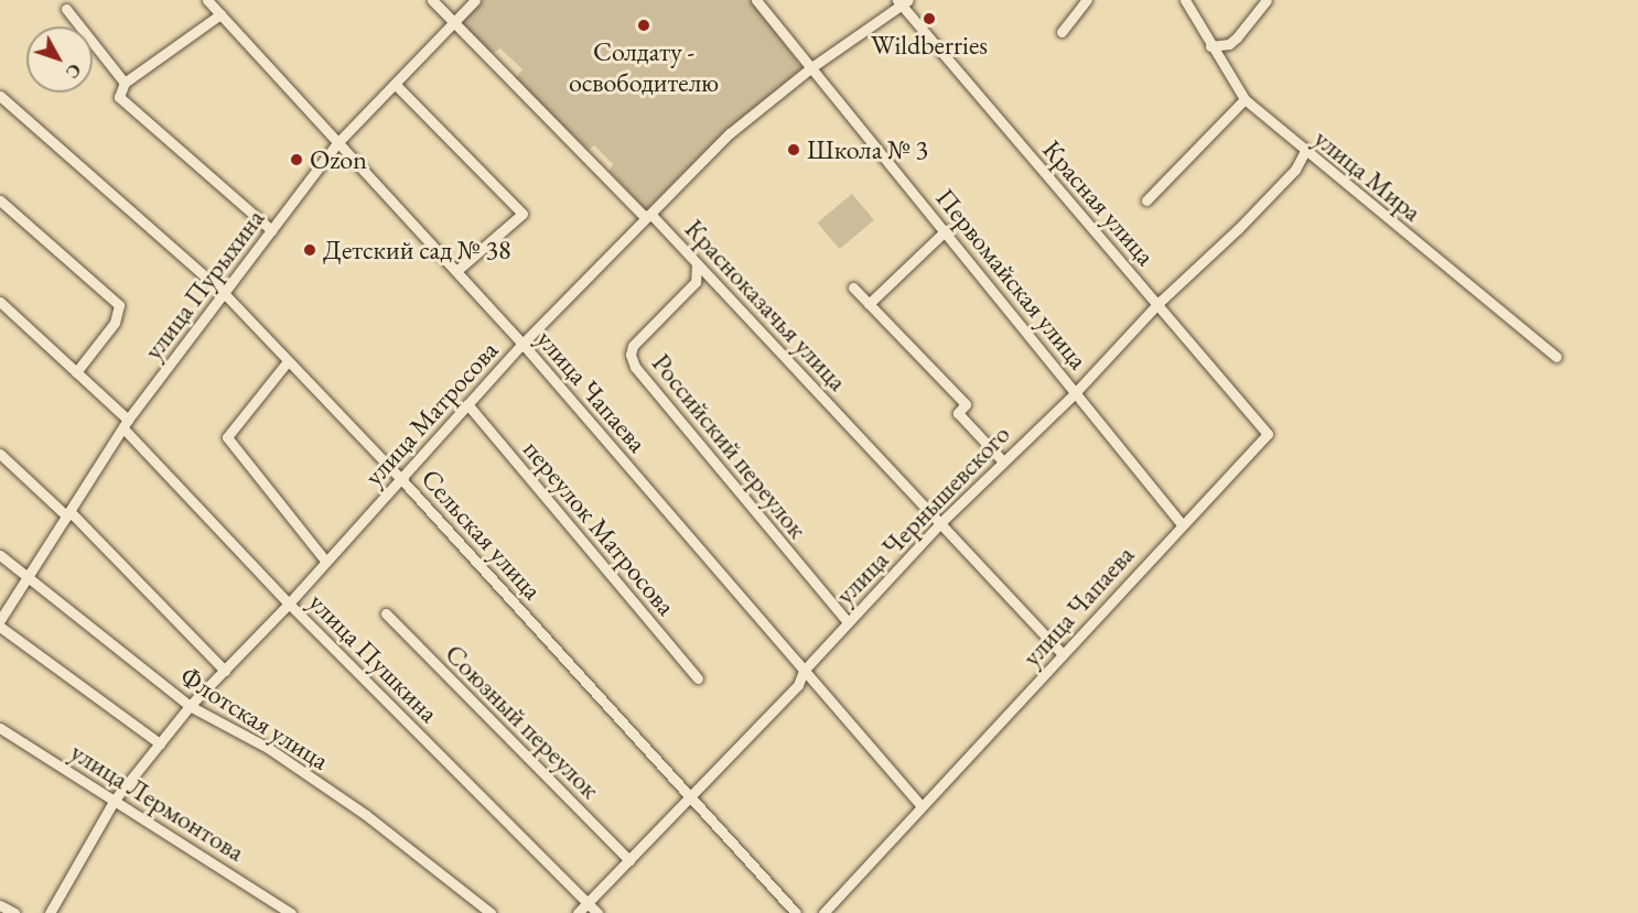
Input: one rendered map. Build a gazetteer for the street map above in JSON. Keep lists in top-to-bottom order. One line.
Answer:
{"streets":{"street":["улица Мира","Красная улица","Первомайская улица","улица Пурыхина","Красноказачья улица","улица Чапаева","улица Матросова","Российский переулок","улица Чернышевского","переулок Матросова","Сельская улица","улица Пушкина","Флотская улица","Союзный переулок","улица Лермонтова"]},"crossings":[["улица Мира","улица Чернышевского"],["Красная улица","улица Чапаева"],["Красная улица","улица Матросова"],["Красная улица","улица Чернышевского"],["Первомайская улица","улица Чапаева"],["Первомайская улица","улица Матросова"],["Первомайская улица","улица Чернышевского"],["улица Пурыхина","Красноказачья улица"],["улица Пурыхина","улица Чапаева"],["улица Пурыхина","Сельская улица"],["улица Пурыхина","улица Пушкина"],["улица Пурыхина","Флотская улица"],["Красноказачья улица","улица Чапаева"],["Красноказачья улица","улица Матросова"],["Красноказачья улица","Российский переулок"],["Красноказачья улица","улица Чернышевского"],["улица Чапаева","улица Матросова"],["улица Чапаева","улица Чернышевского"],["улица Матросова","переулок Матросова"],["улица Матросова","Сельская улица"],["улица Матросова","улица Пушкина"],["улица Матросова","Флотская улица"],["улица Матросова","улица Лермонтова"],["Российский переулок","улица Чернышевского"],["улица Чернышевского","Сельская улица"],["улица Чернышевского","улица Пушкина"],["улица Чернышевского","Союзный переулок"]],"places":["Wildberries","Солдату - освободителю","Школа № 3","Ozon","Детский сад № 38"],"north":"bottom right"}
